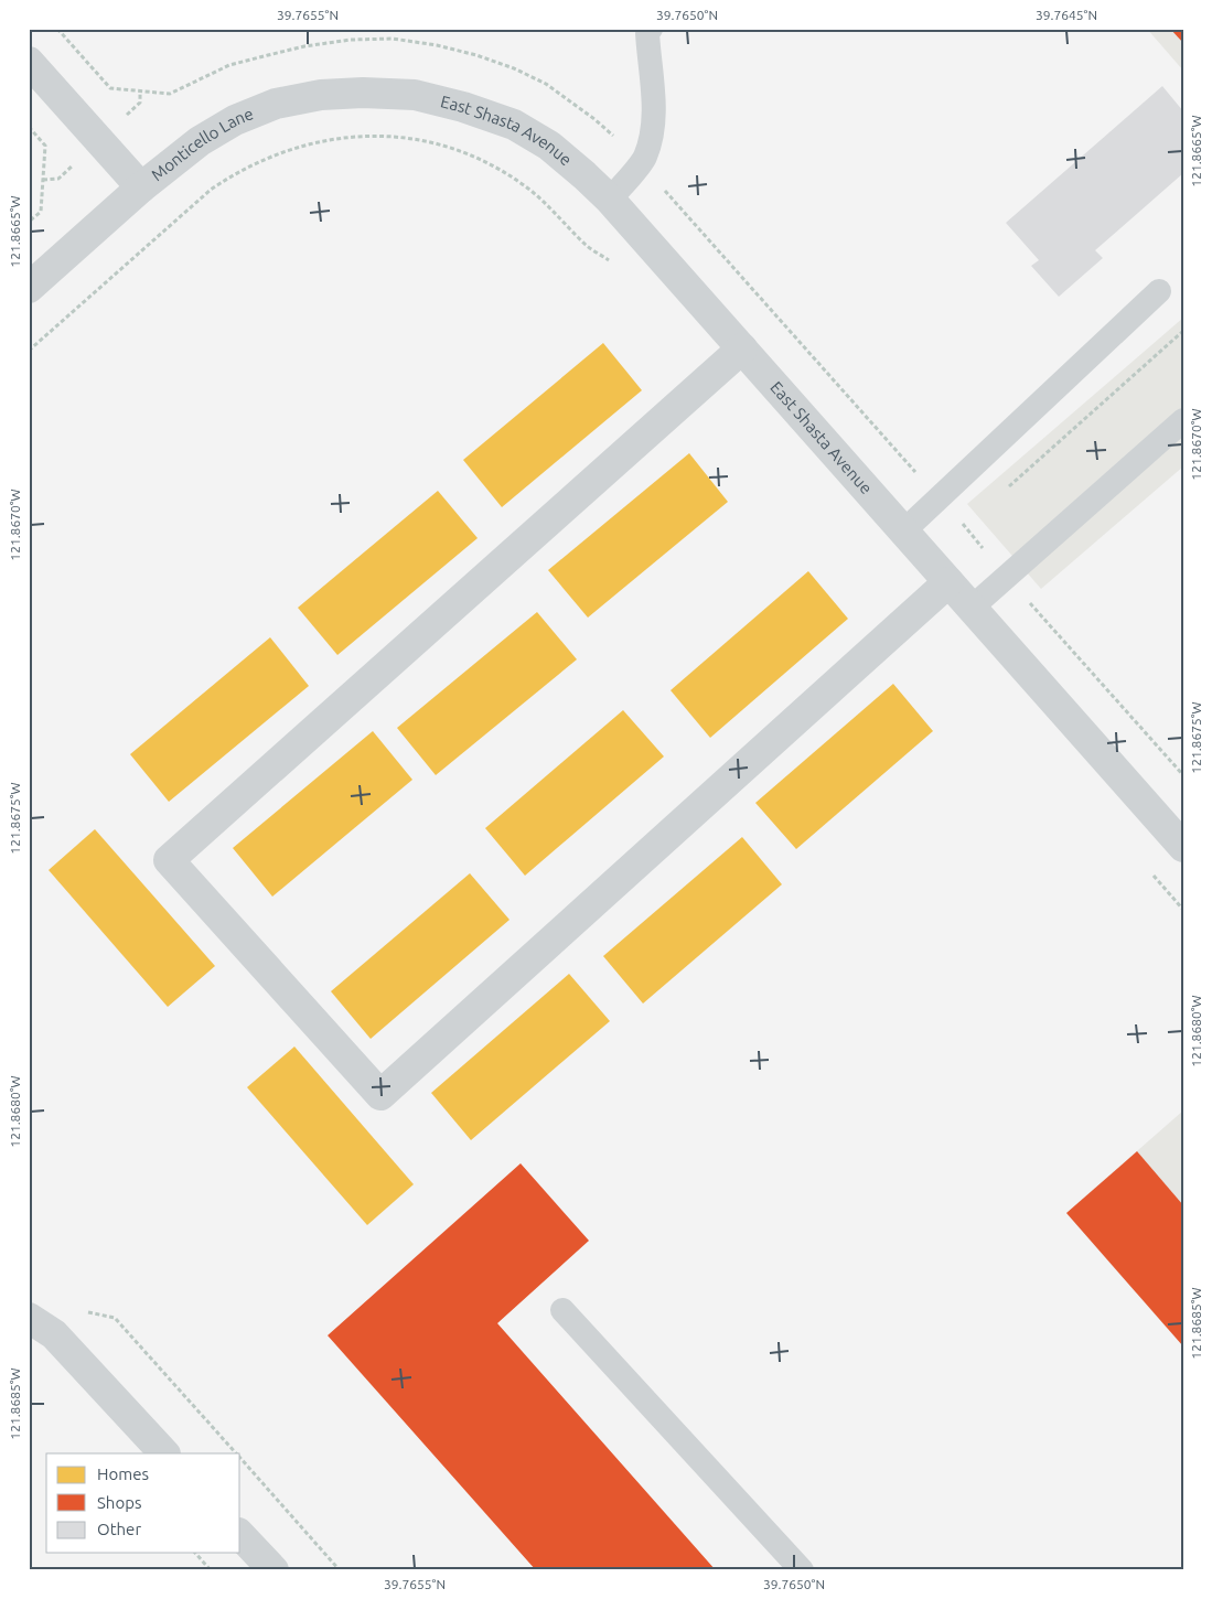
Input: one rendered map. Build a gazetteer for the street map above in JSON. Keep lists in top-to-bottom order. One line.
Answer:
{"streets":{"street":["East Shasta Avenue","Monticello Lane"]},"crossings":[["East Shasta Avenue","Monticello Lane"]],"legend":["Homes","Shops","Other"],"coordinates":["39.7655°N","39.7650°N","39.7645°N","121.8665°W","121.8670°W","121.8675°W","121.8680°W","121.8685°W"]}
